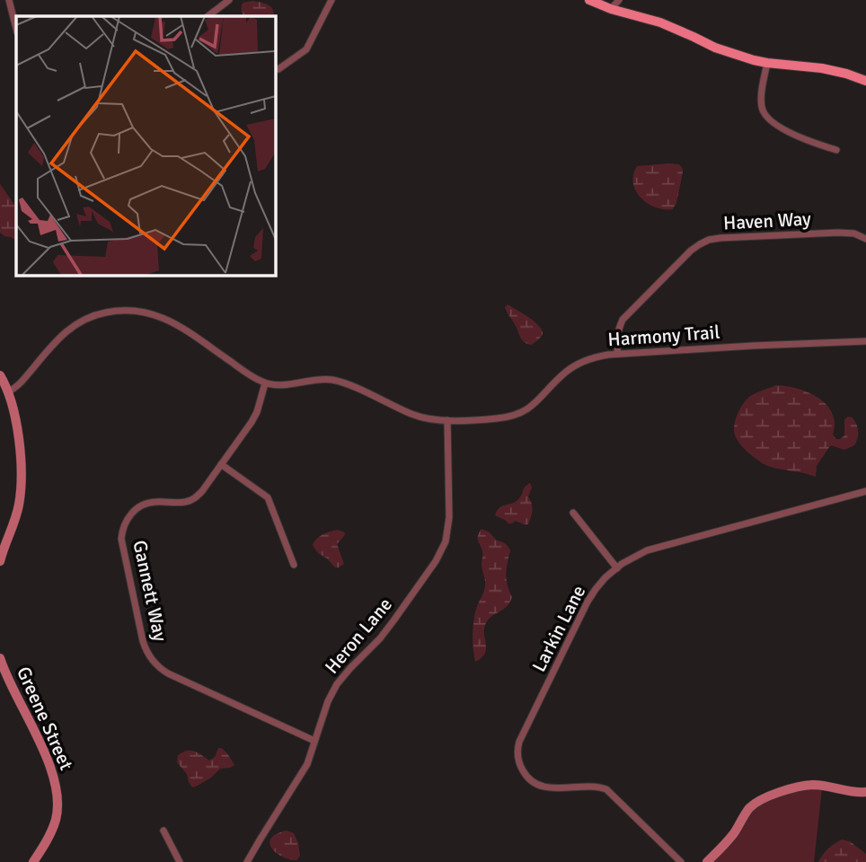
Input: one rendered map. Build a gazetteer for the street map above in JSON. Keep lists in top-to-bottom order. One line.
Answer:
{"streets":{"street":["Haven Way","Harmony Trail","Gannett Way","Larkin Lane","Heron Lane","Greene Street"]},"crossings":[["Haven Way","Harmony Trail"],["Harmony Trail","Gannett Way"],["Harmony Trail","Heron Lane"],["Gannett Way","Heron Lane"]]}
